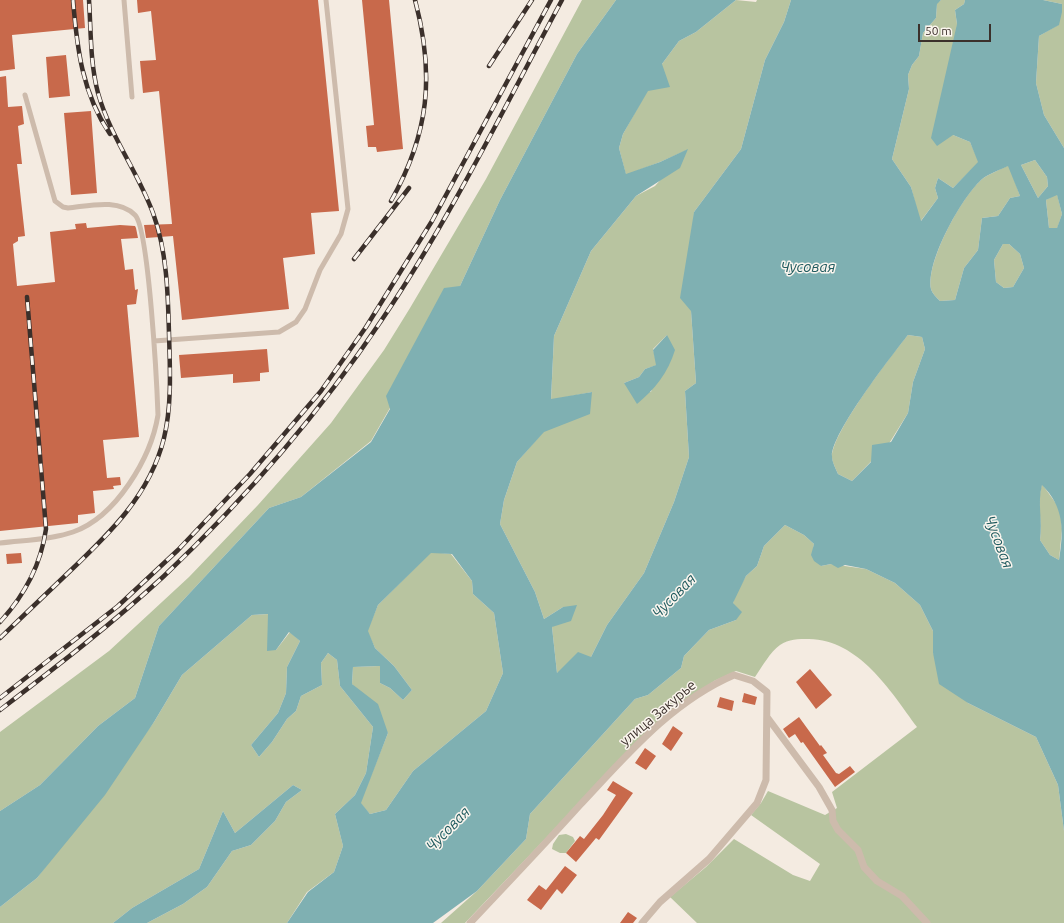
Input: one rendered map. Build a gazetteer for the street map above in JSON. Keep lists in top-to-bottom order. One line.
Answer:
{"streets":{"street":["улица Закурье"]},"water":["Чусовая"],"scale_bar":"50 m"}
